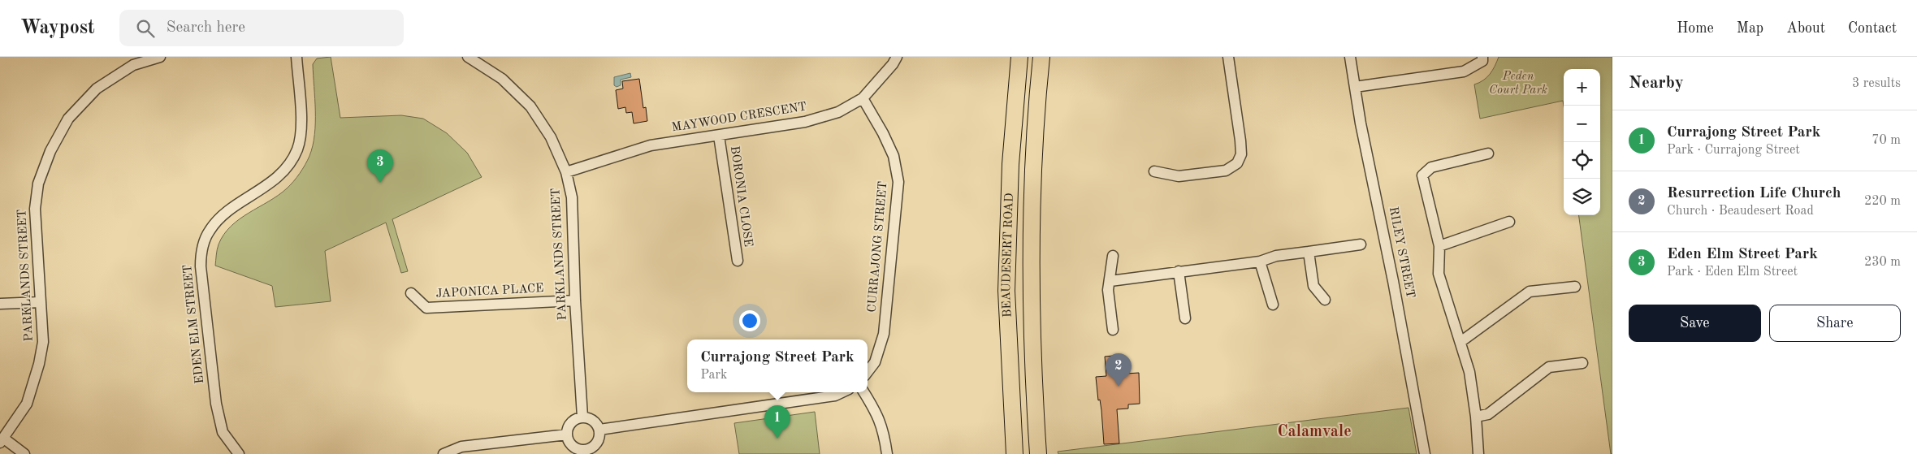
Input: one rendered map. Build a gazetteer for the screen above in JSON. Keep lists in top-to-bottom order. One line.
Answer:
{"streets":{"highway":["BEAUDESERT ROAD"],"street":["MAYWOOD CRESCENT","BORONIA CLOSE","CURRAJONG STREET","RILEY STREET","PARKLANDS STREET","JAPONICA PLACE","EDEN ELM STREET"]},"crossings":[["MAYWOOD CRESCENT","BORONIA CLOSE"],["MAYWOOD CRESCENT","CURRAJONG STREET"],["MAYWOOD CRESCENT","PARKLANDS STREET"],["PARKLANDS STREET","JAPONICA PLACE"]],"districts":["Calamvale"],"parks":["Peden Court Park"],"page":{"header":"Waypost","search":"Search here","nav":["Home","Map","About","Contact"],"heading":["Nearby","3 results"],"map_buttons":["+","−"],"list":[{"mark":"1","name":"Currajong Street Park","note":"Park · Currajong Street","value":"70 m"},{"mark":"2","name":"Resurrection Life Church","note":"Church · Beaudesert Road","value":"220 m"},{"mark":"3","name":"Eden Elm Street Park","note":"Park · Eden Elm Street","value":"230 m"}],"pins":["3","2","1"],"buttons":["Save","Share"],"popup":["Currajong Street Park","Park"]}}
